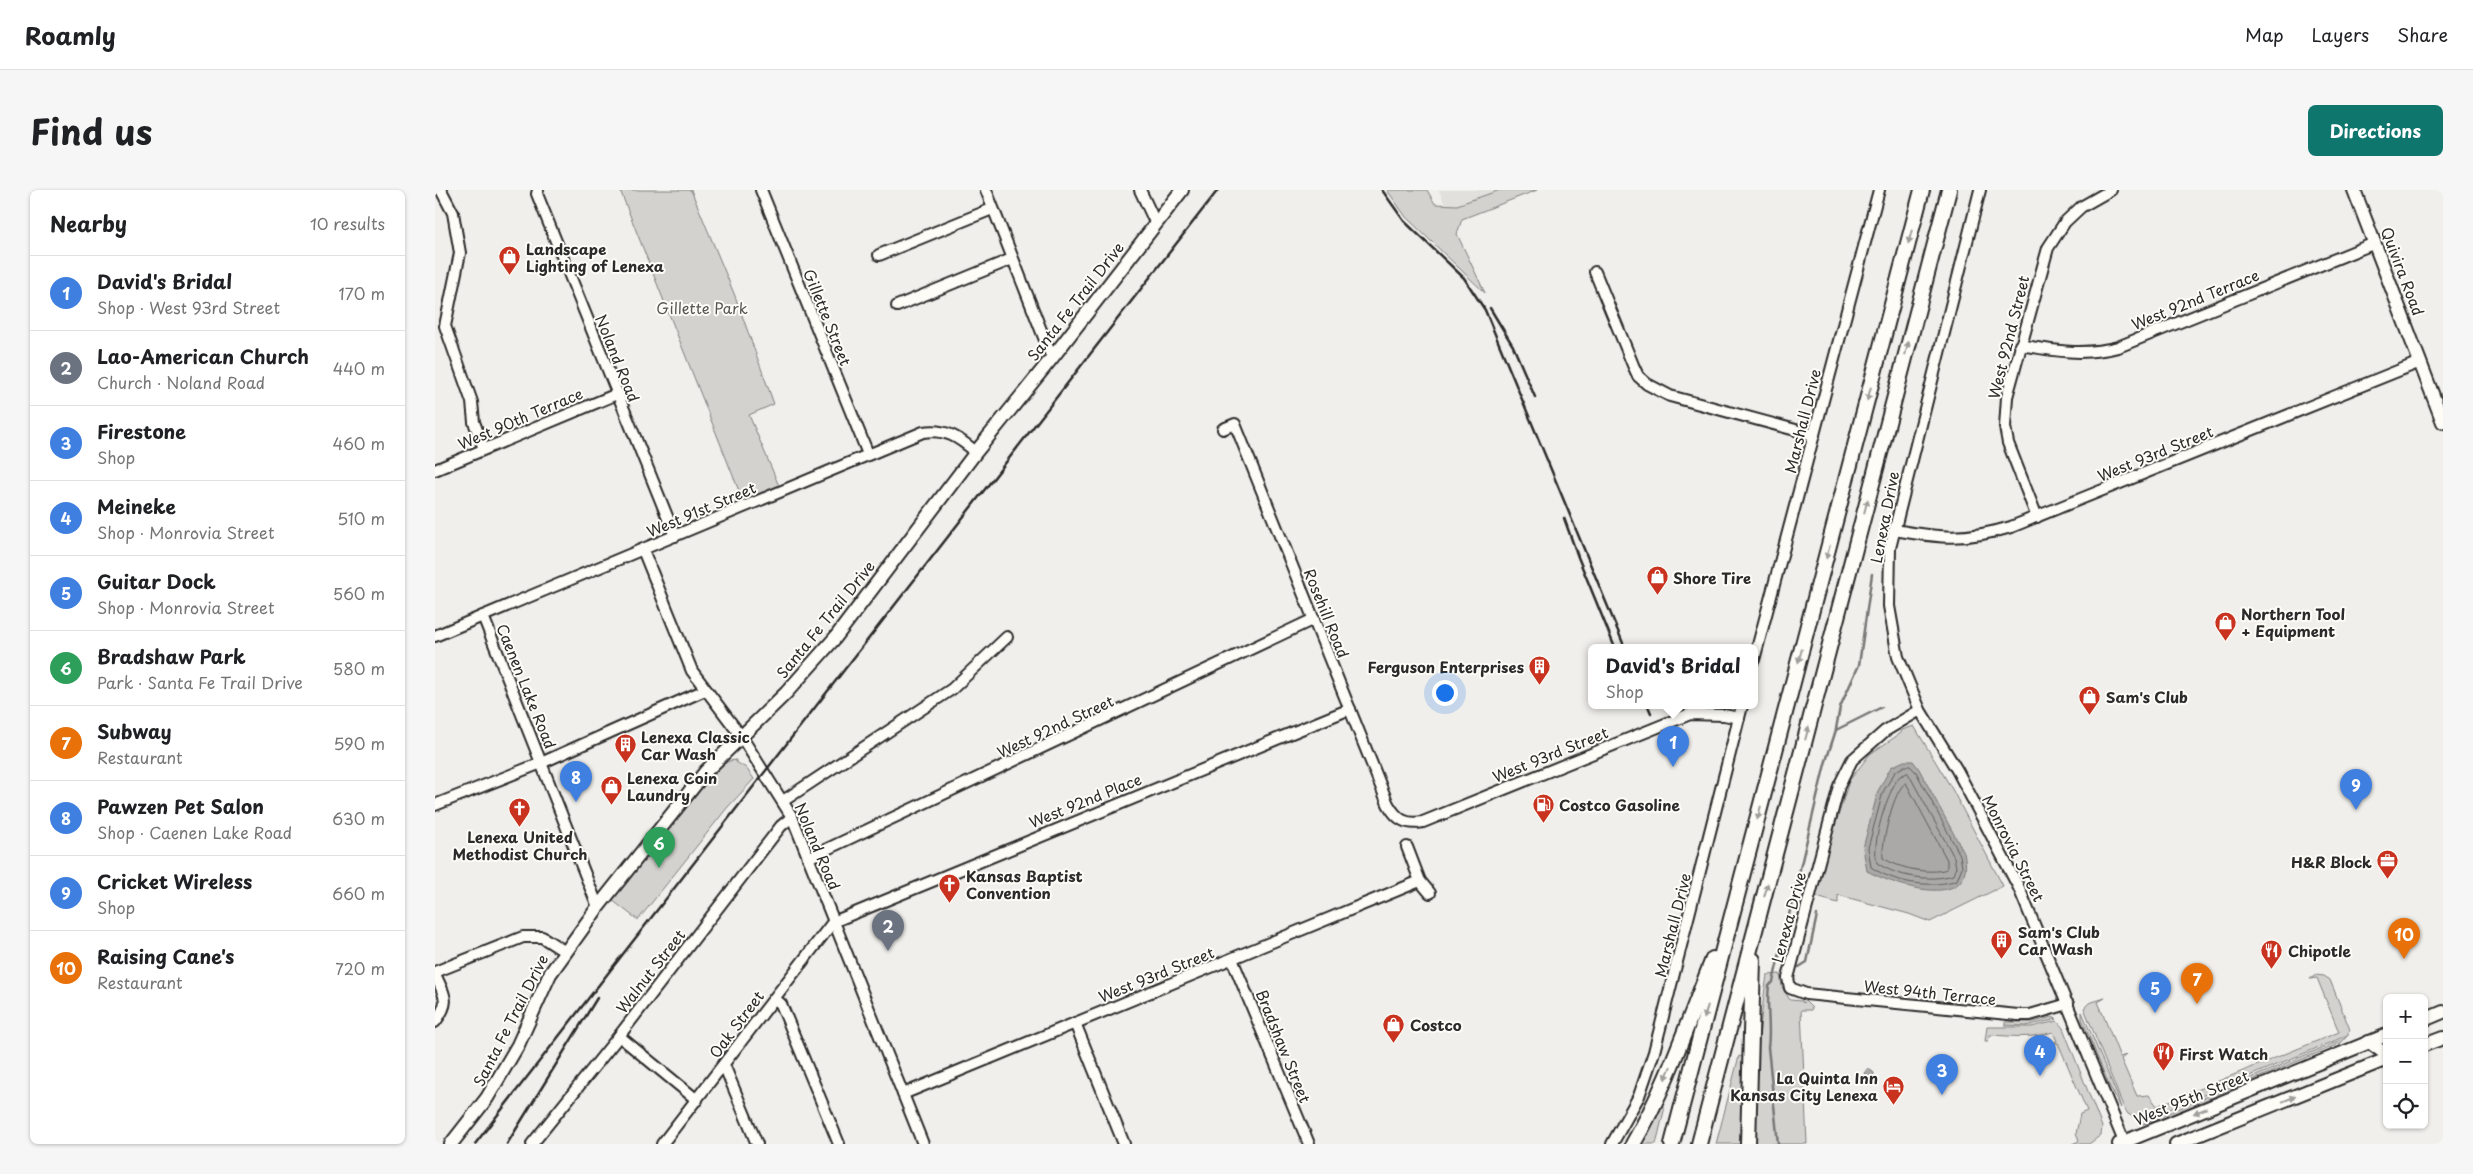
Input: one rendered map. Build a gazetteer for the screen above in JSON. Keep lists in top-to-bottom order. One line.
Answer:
{"streets":{"main road":["Quivira Road","Santa Fe Trail Drive","West 95th Street"],"street":["West 92nd Terrace","Gillette Street","West 92nd Street","Noland Road","West 90th Terrace","Marshall Drive","West 93rd Street","West 91st Street","Lenexa Drive","Rosehill Road","Caenen Lake Road","West 92nd Place","Monrovia Street","Walnut Street","West 94th Terrace","Oak Street","Bradshaw Street"]},"crossings":[["Quivira Road","West 92nd Terrace"],["Quivira Road","West 93rd Street"],["West 92nd Terrace","West 92nd Street"],["Santa Fe Trail Drive","Noland Road"],["Santa Fe Trail Drive","West 91st Street"],["Santa Fe Trail Drive","Caenen Lake Road"],["Gillette Street","West 91st Street"],["West 92nd Street","Noland Road"],["West 92nd Street","West 93rd Street"],["West 92nd Street","Rosehill Road"],["Noland Road","West 90th Terrace"],["Noland Road","West 93rd Street"],["Noland Road","West 91st Street"],["Noland Road","West 92nd Place"],["Noland Road","Walnut Street"],["Noland Road","Oak Street"],["Marshall Drive","West 93rd Street"],["West 93rd Street","Lenexa Drive"],["West 93rd Street","Rosehill Road"],["West 93rd Street","Bradshaw Street"],["West 91st Street","Caenen Lake Road"],["Lenexa Drive","Monrovia Street"],["Lenexa Drive","West 94th Terrace"],["Rosehill Road","West 92nd Place"],["West 92nd Place","Oak Street"],["Monrovia Street","West 94th Terrace"],["Monrovia Street","West 95th Street"]],"parks":["Gillette Park"],"places":{"shop":["Landscape Lighting of Lenexa","Shore Tire","Northern Tool + Equipment","Sam's Club","Lenexa Coin Laundry","Costco"],"building":["Ferguson Enterprises","Lenexa Classic Car Wash","Sam's Club Car Wash"],"fuel station":["Costco Gasoline"],"church":["Lenexa United Methodist Church","Kansas Baptist Convention"],"office":["H&R Block"],"restaurant":["Chipotle","First Watch"],"hotel":["La Quinta Inn Kansas City Lenexa"]},"page":{"header":"Roamly","nav":["Map","Layers","Share"],"title":"Find us","buttons":"Directions","heading":["Nearby","10 results"],"list":[{"mark":"1","name":"David's Bridal","note":"Shop · West 93rd Street","value":"170 m"},{"mark":"2","name":"Lao-American Church","note":"Church · Noland Road","value":"440 m"},{"mark":"3","name":"Firestone","note":"Shop","value":"460 m"},{"mark":"4","name":"Meineke","note":"Shop · Monrovia Street","value":"510 m"},{"mark":"5","name":"Guitar Dock","note":"Shop · Monrovia Street","value":"560 m"},{"mark":"6","name":"Bradshaw Park","note":"Park · Santa Fe Trail Drive","value":"580 m"},{"mark":"7","name":"Subway","note":"Restaurant","value":"590 m"},{"mark":"8","name":"Pawzen Pet Salon","note":"Shop · Caenen Lake Road","value":"630 m"},{"mark":"9","name":"Cricket Wireless","note":"Shop","value":"660 m"},{"mark":"10","name":"Raising Cane's","note":"Restaurant","value":"720 m"}],"popup":["David's Bridal","Shop"],"pins":["1","8","9","6","2","10","7","5","4","3"],"map_buttons":["+","−"]}}
